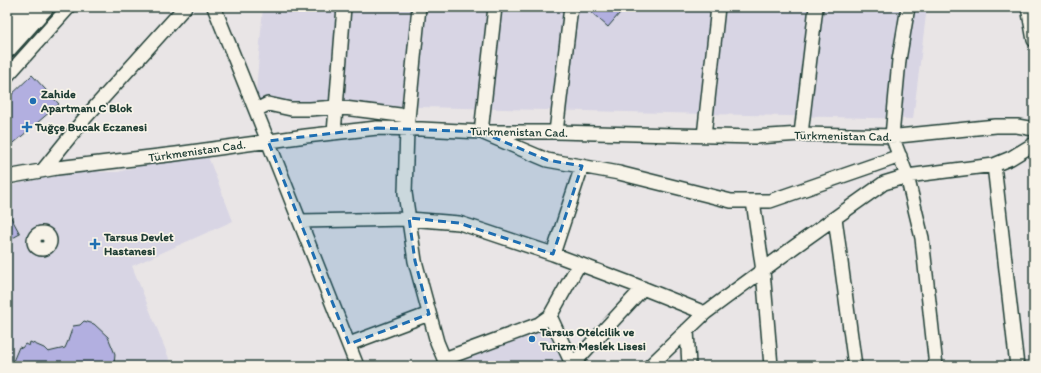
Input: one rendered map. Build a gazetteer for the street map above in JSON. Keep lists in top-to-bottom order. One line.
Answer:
{"streets":{"street":["Türkmenistan Cad."]},"places":{"other":["Zahide Apartmanı C Blok","Tarsus Otelcilik ve Turizm Meslek Lisesi"],"health":["Tuğçe Bucak Eczanesi","Tarsus Devlet Hastanesi"]}}
